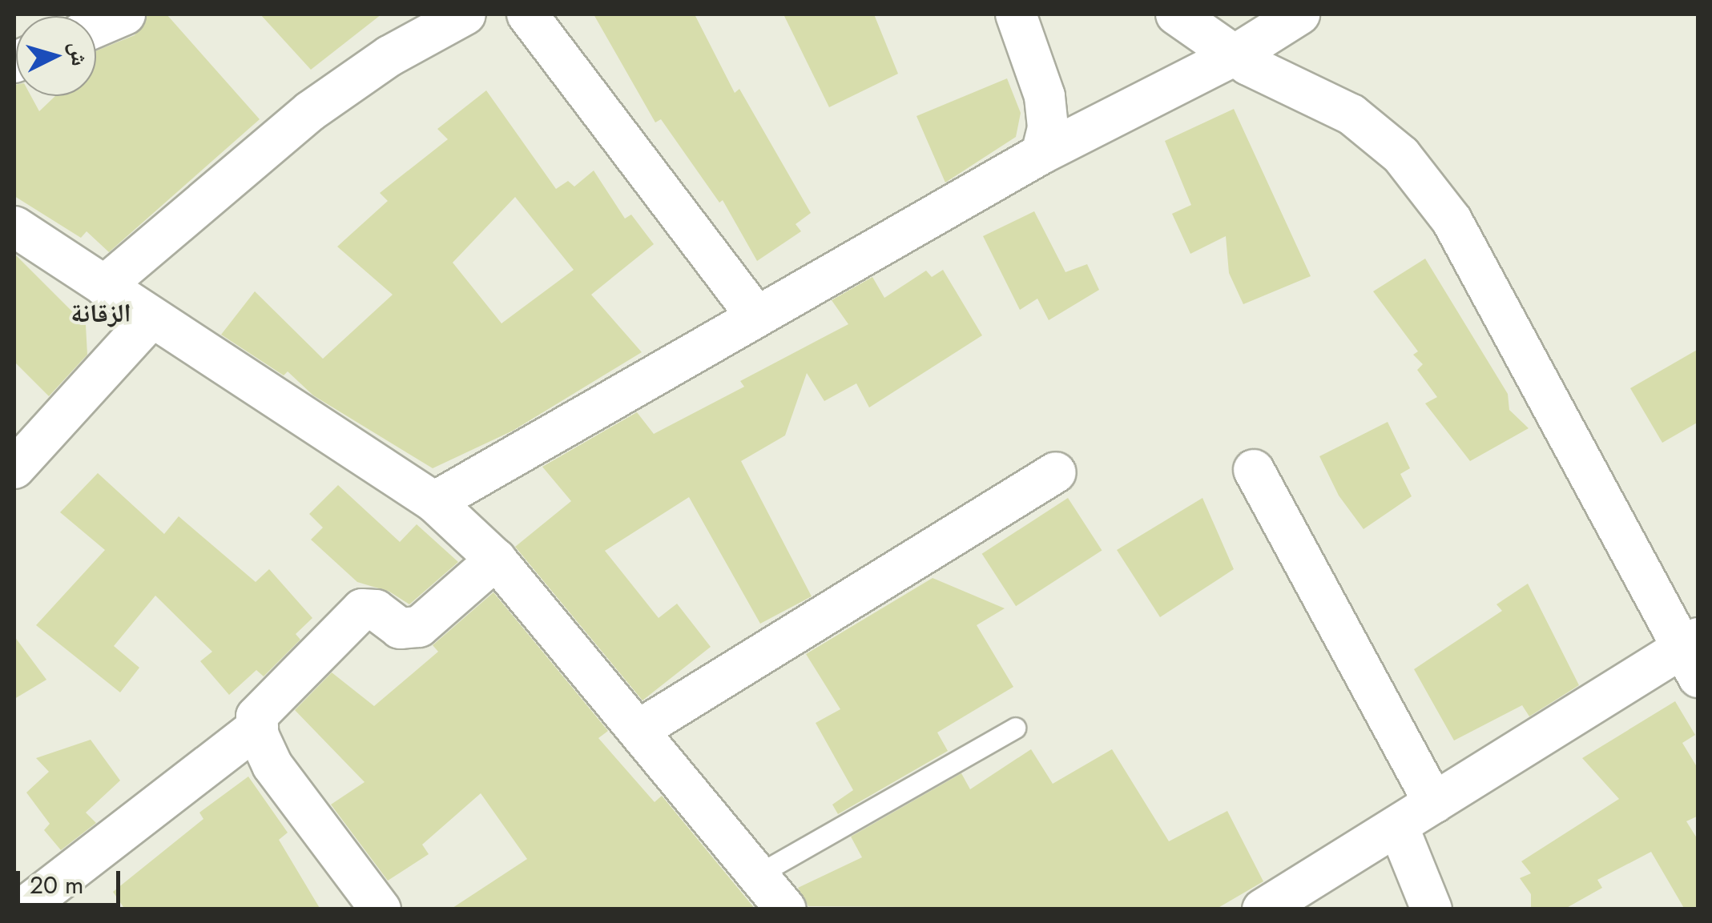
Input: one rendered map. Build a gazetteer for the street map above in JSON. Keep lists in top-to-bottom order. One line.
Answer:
{"districts":["الزقانة"],"scale_bar":"20 m","north":"right"}
